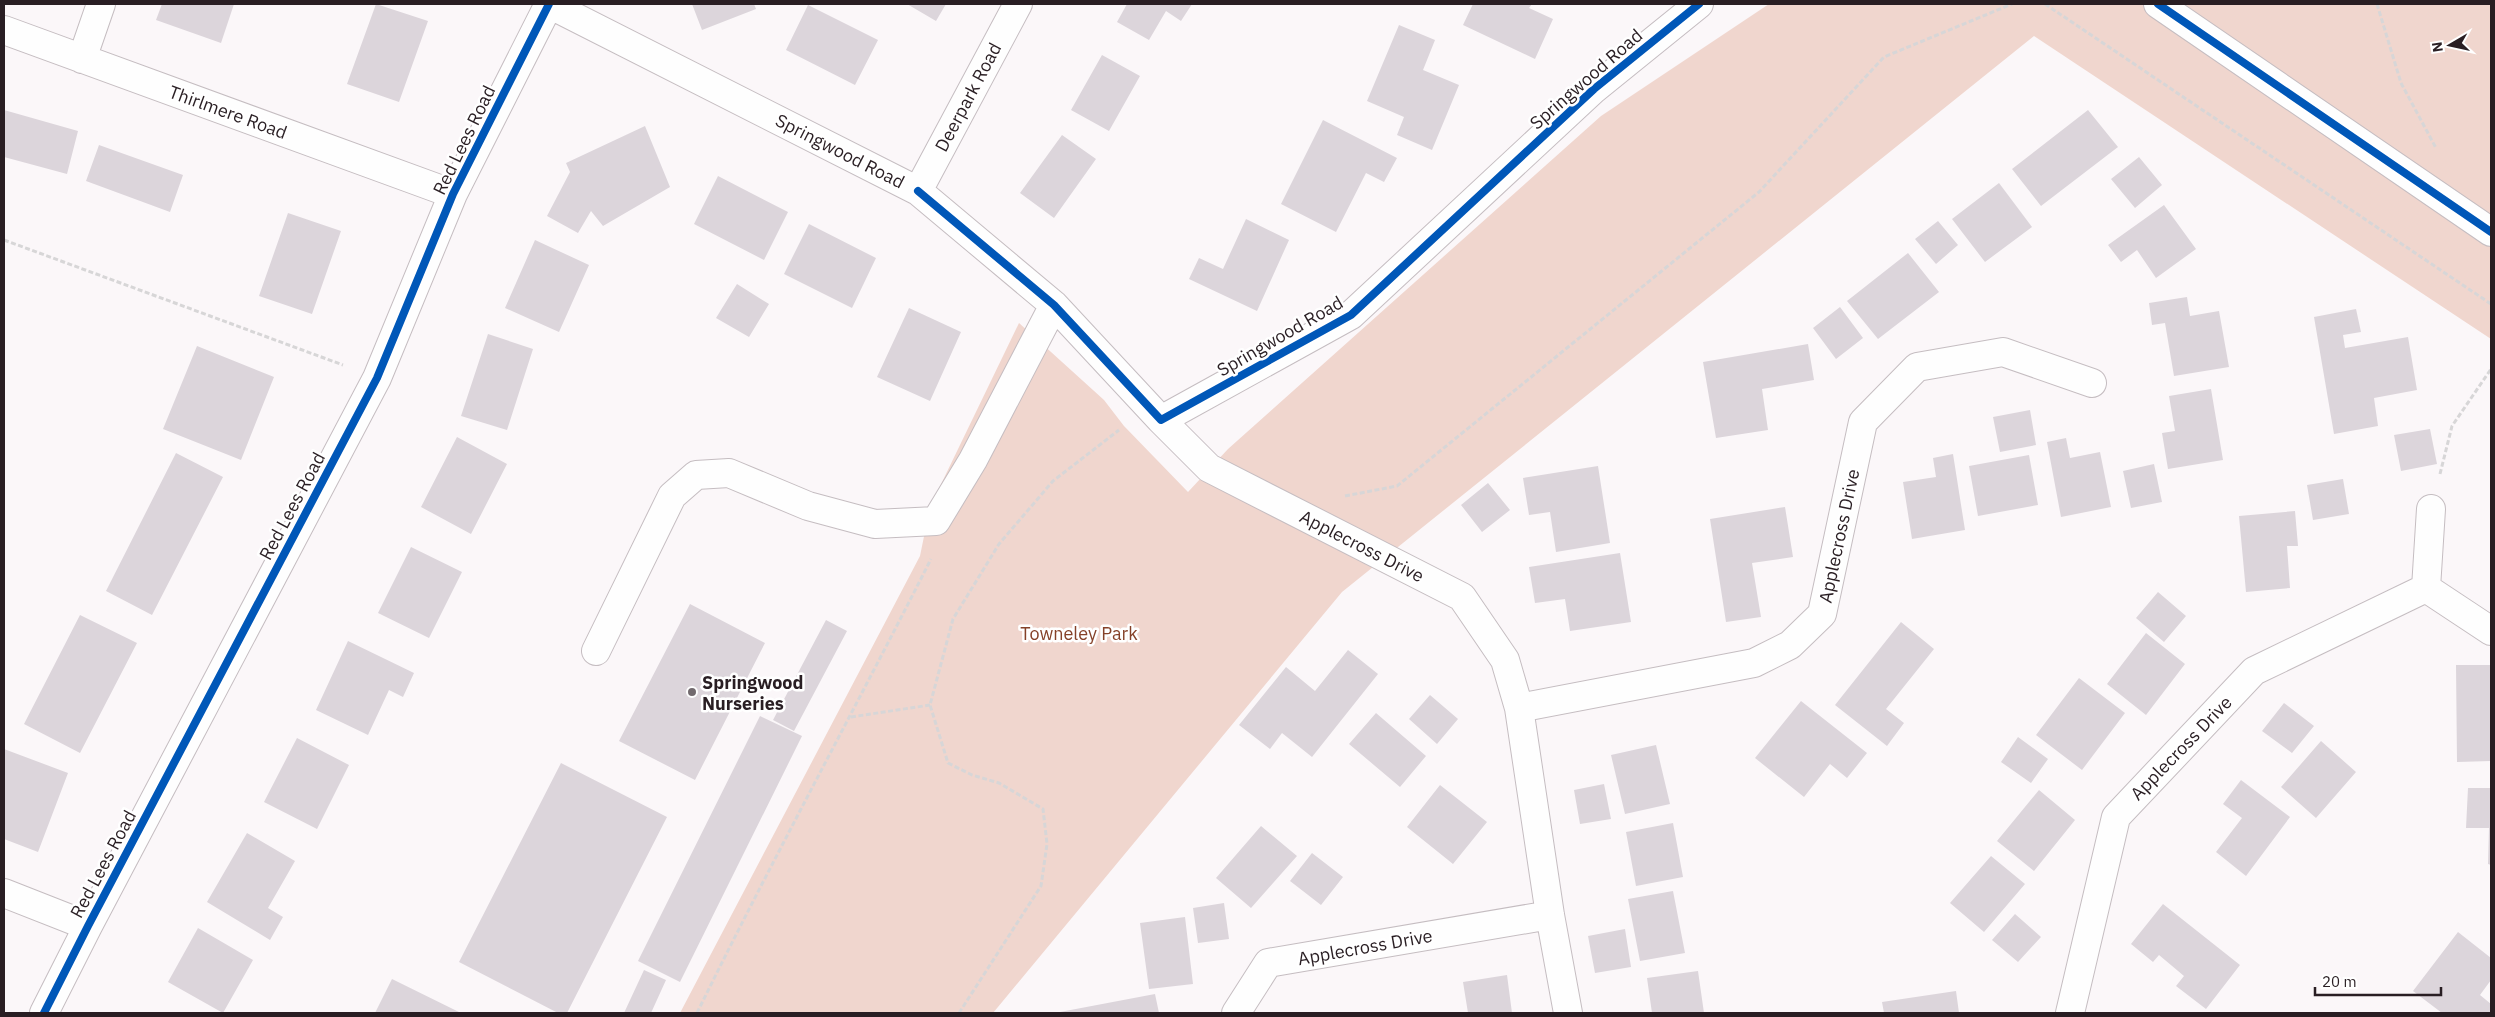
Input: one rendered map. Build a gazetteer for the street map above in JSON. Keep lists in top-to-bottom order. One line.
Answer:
{"streets":{"street":["Springwood Road","Deerpark Road","Thirlmere Road","Red Lees Road","Applecross Drive"]},"crossings":[["Springwood Road","Deerpark Road"],["Springwood Road","Red Lees Road"],["Springwood Road","Applecross Drive"],["Thirlmere Road","Red Lees Road"]],"parks":["Towneley Park"],"places":["Springwood Nurseries"],"scale_bar":"20 m","north":"left"}
